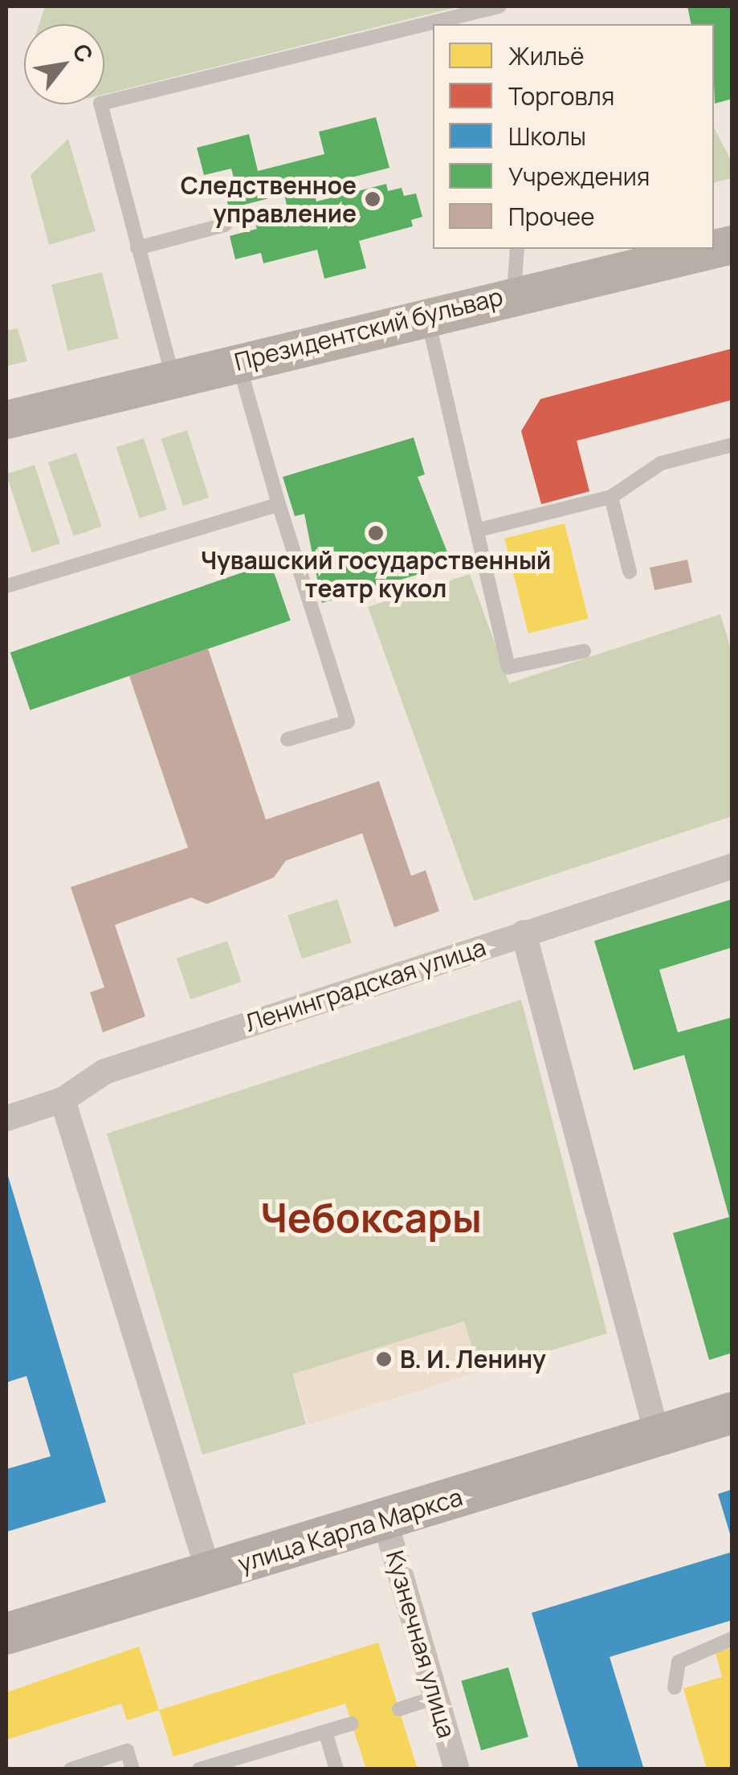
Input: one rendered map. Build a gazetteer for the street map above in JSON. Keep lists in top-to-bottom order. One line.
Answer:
{"streets":{"main road":["Президентский бульвар","улица Карла Маркса"],"street":["Ленинградская улица","Кузнечная улица"]},"crossings":[["улица Карла Маркса","Кузнечная улица"]],"districts":["Чебоксары"],"places":["Следственное управление","Чувашский государственный театр кукол","В. И. Ленину"],"legend":["Жильё","Торговля","Школы","Учреждения","Прочее"],"north":"top right"}
